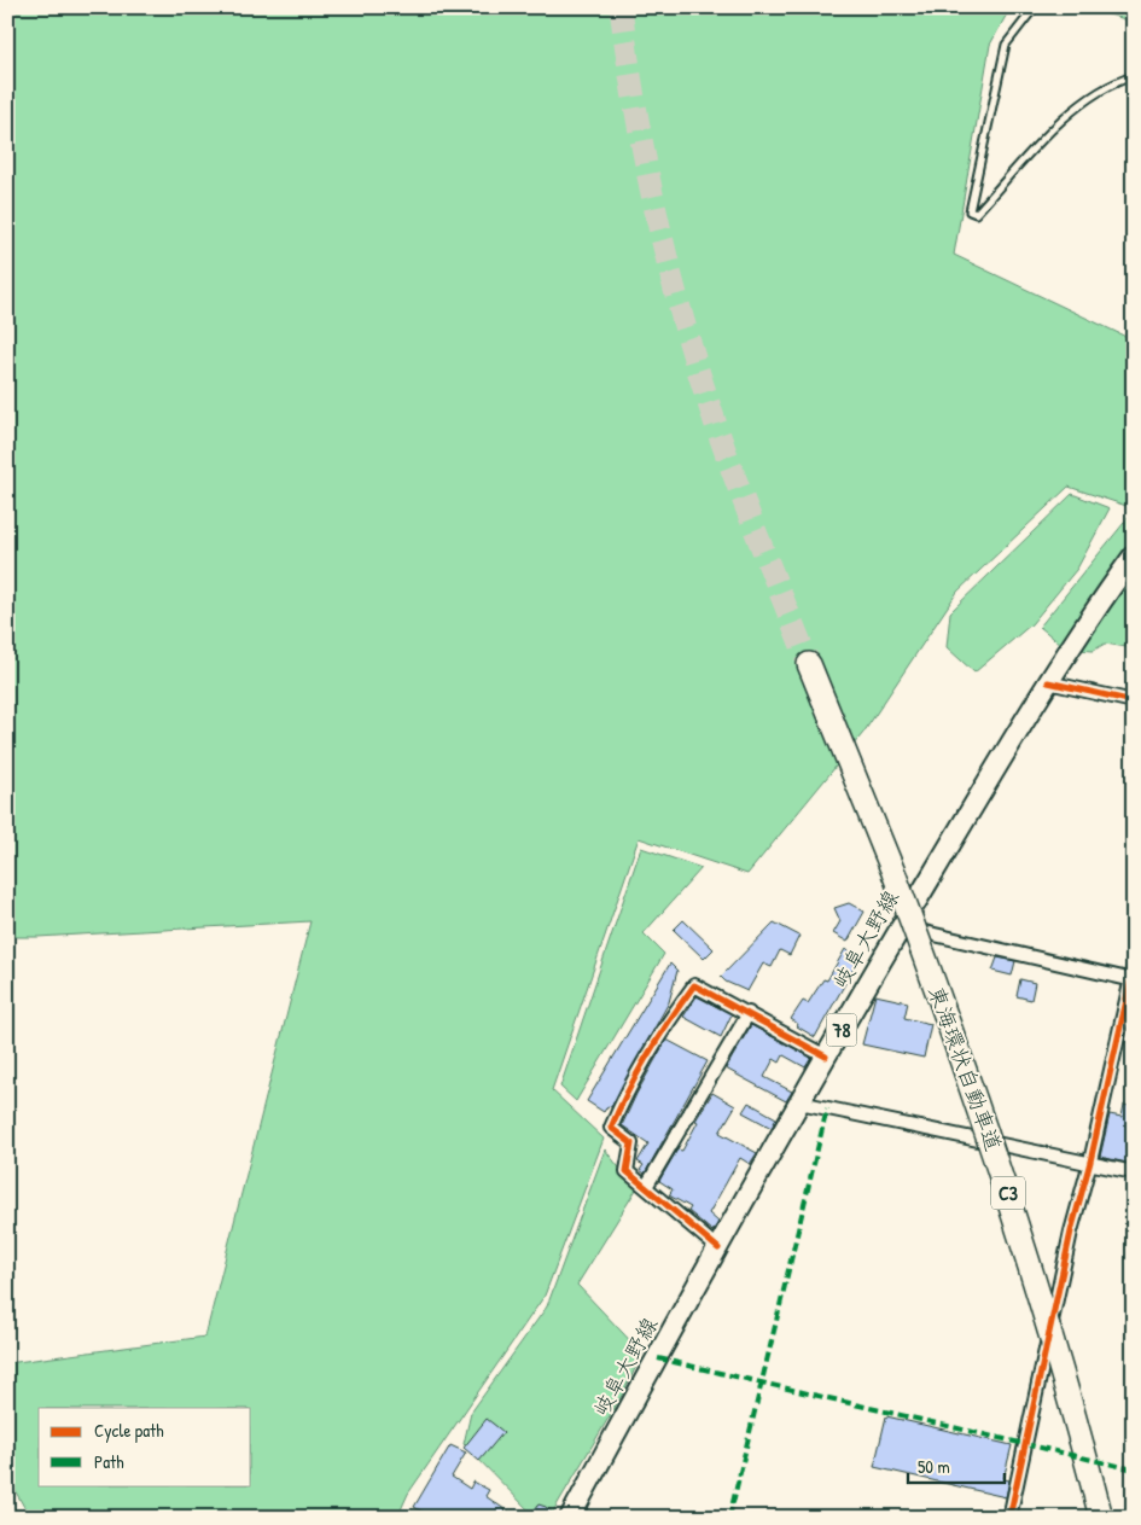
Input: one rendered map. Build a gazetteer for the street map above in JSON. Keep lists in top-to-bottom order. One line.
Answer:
{"streets":{"highway":["東海環状自動車道","C3"],"main road":["岐阜大野線","78"]},"legend":["Cycle path","Path"],"scale_bar":"50 m"}
